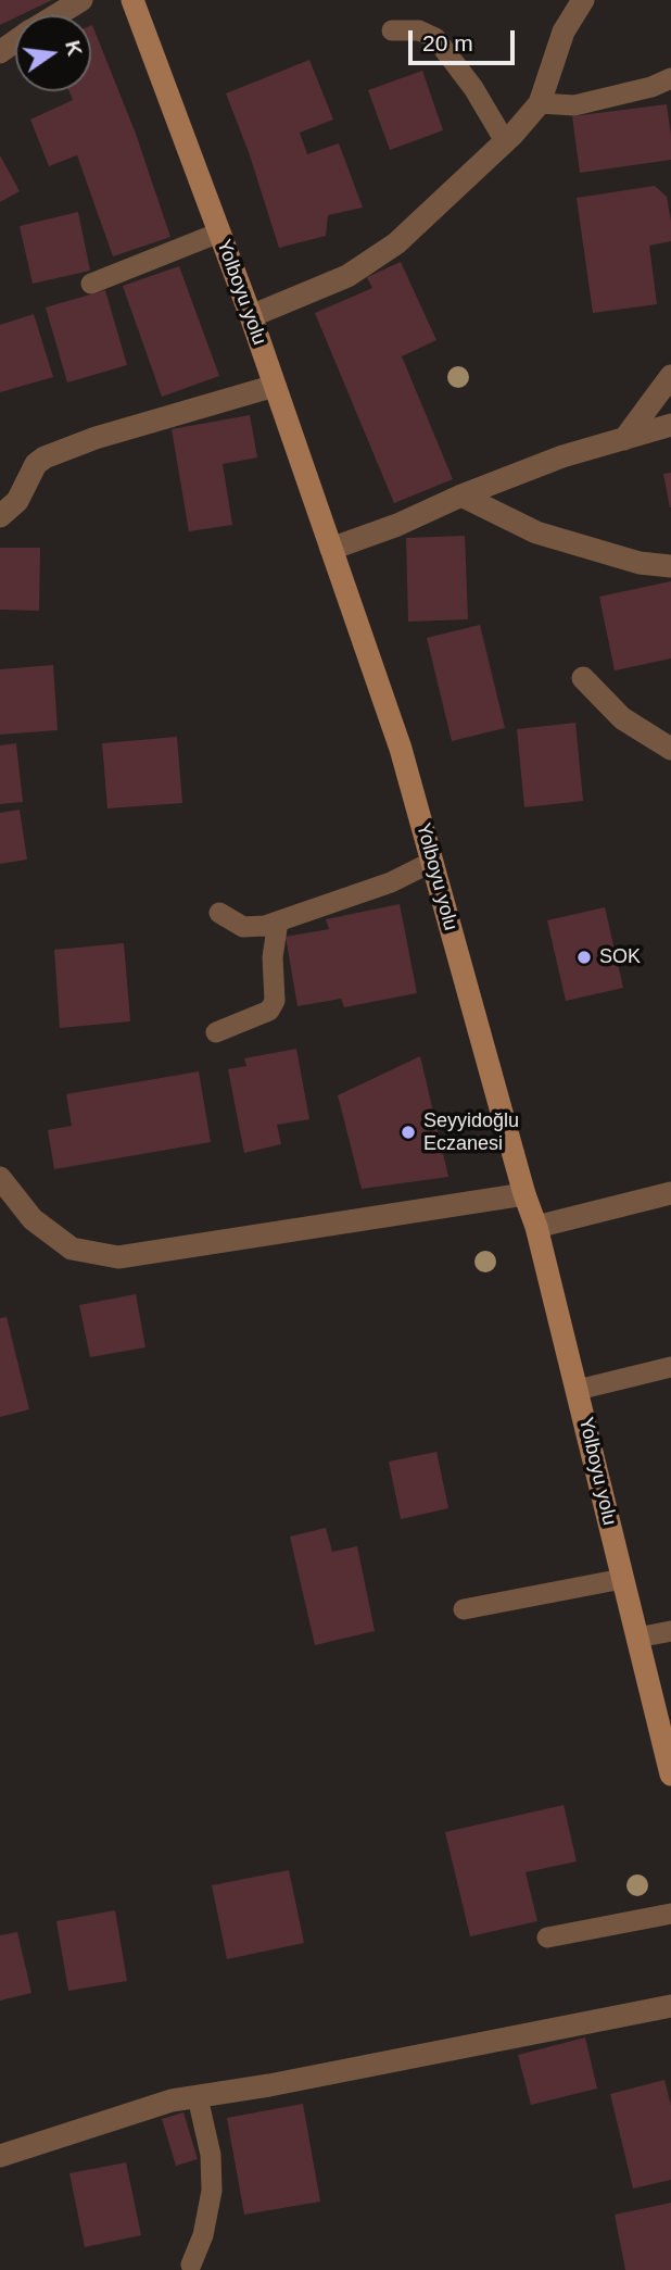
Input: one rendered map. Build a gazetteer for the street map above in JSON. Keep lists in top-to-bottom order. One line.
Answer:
{"streets":{"main road":["Yolboyu yolu"]},"places":["SOK","Seyyidoğlu Eczanesi"],"scale_bar":"20 m","north":"right"}
